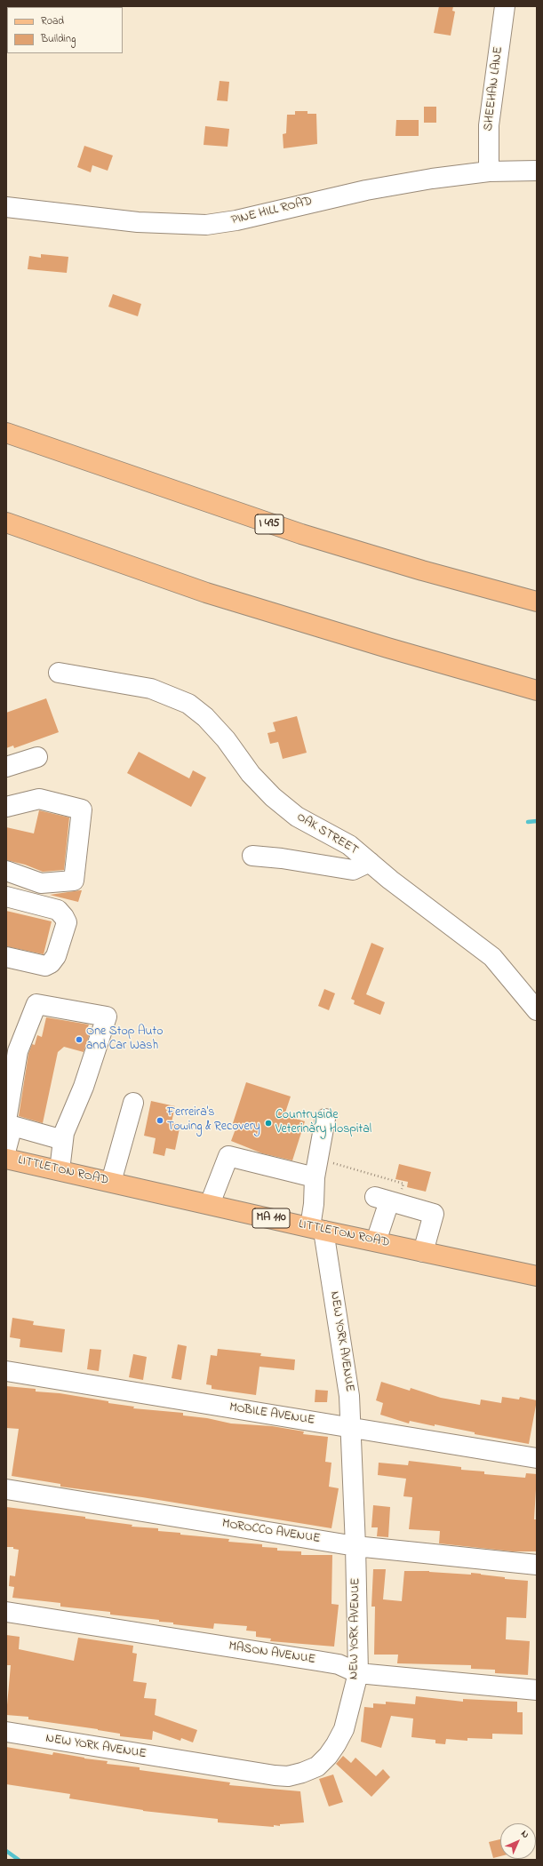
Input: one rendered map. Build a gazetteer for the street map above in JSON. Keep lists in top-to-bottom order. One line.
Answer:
{"streets":{"main road":["I 495","LITTLETON ROAD","MA 110"],"street":["SHEEHAN LANE","PINE HILL ROAD","OAK STREET","NEW YORK AVENUE","MOBILE AVENUE","MOROCCO AVENUE","MASON AVENUE"]},"crossings":[["SHEEHAN LANE","PINE HILL ROAD"],["LITTLETON ROAD","NEW YORK AVENUE"],["NEW YORK AVENUE","MOBILE AVENUE"],["NEW YORK AVENUE","MOROCCO AVENUE"],["NEW YORK AVENUE","MASON AVENUE"]],"places":["One Stop Auto and Car Wash","Ferreira's Towing & Recovery","Countryside Veterinary Hospital"],"legend":["Road","Building"],"north":"top right"}
